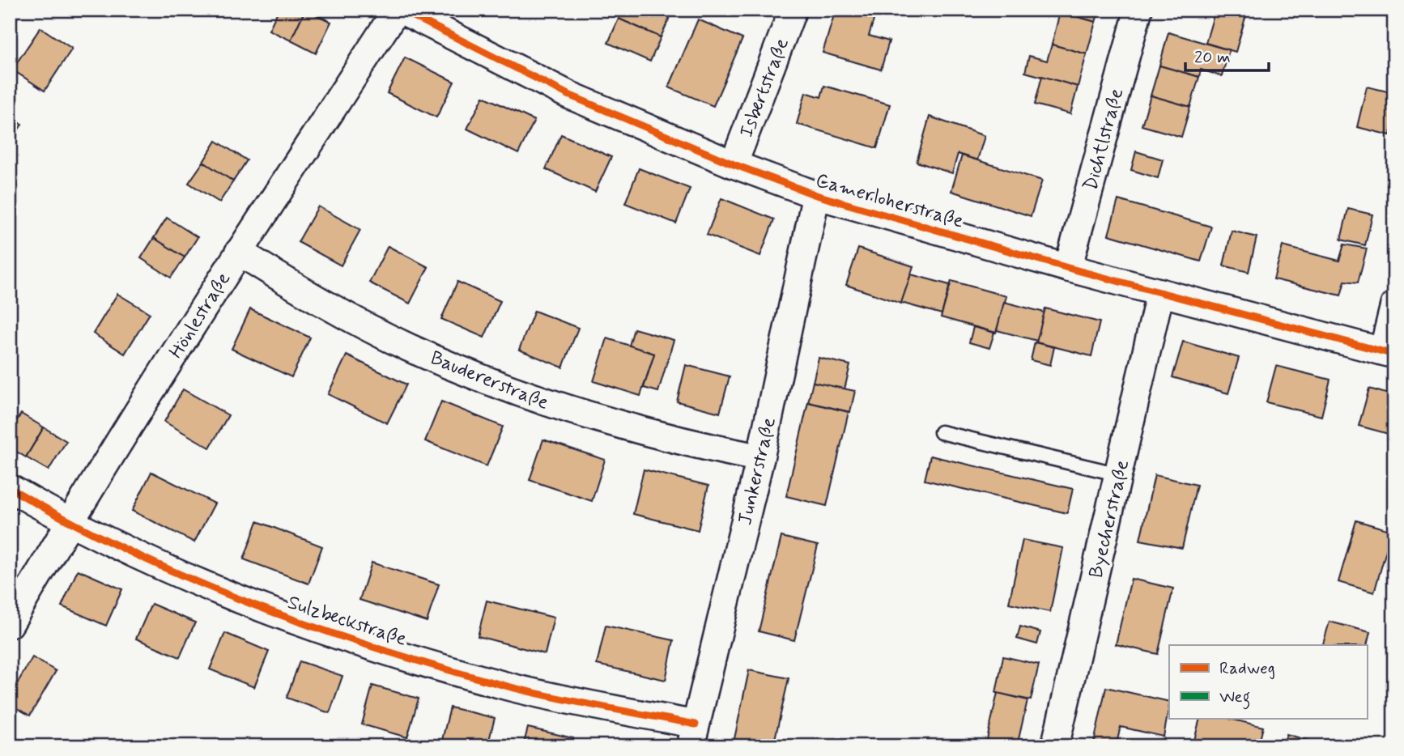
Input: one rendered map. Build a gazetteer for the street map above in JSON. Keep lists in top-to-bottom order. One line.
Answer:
{"streets":{"street":["Isbertstraße","Dichtlstraße","Camerloherstraße","Hönlestraße","Baudererstraße","Junkerstraße","Byecherstraße","Sulzbeckstraße"]},"crossings":[["Isbertstraße","Camerloherstraße"],["Dichtlstraße","Camerloherstraße"],["Camerloherstraße","Hönlestraße"],["Camerloherstraße","Junkerstraße"],["Camerloherstraße","Byecherstraße"],["Hönlestraße","Baudererstraße"],["Hönlestraße","Sulzbeckstraße"],["Baudererstraße","Junkerstraße"],["Junkerstraße","Sulzbeckstraße"]],"legend":["Radweg","Weg"],"scale_bar":"20 m"}
